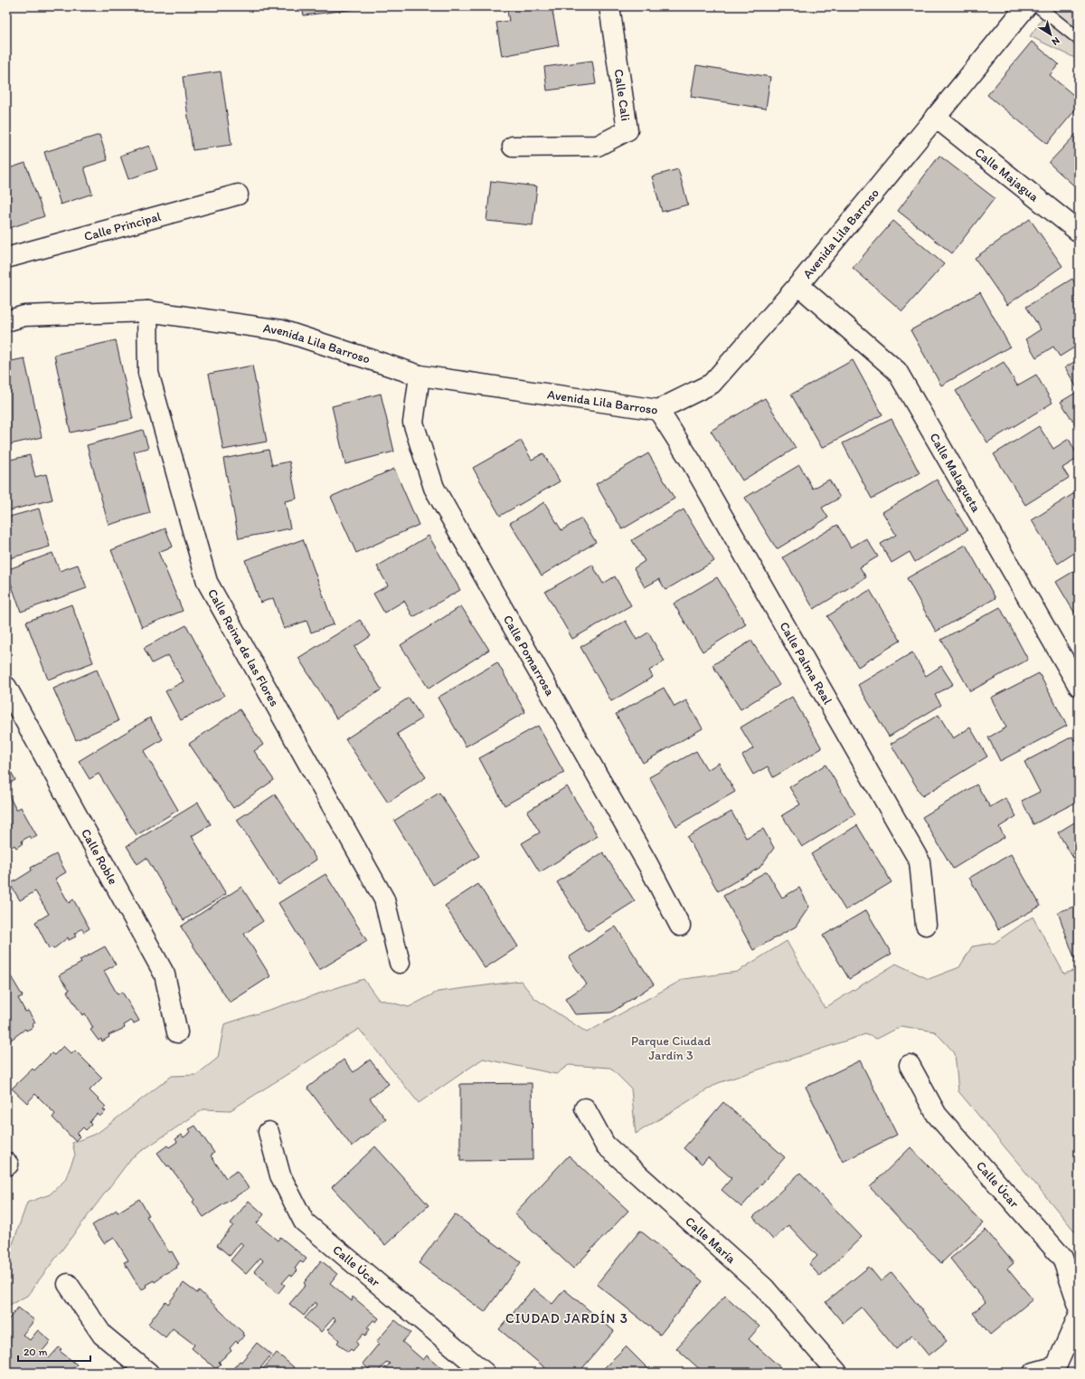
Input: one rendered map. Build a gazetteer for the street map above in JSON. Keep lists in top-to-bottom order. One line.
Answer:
{"streets":{"street":["Calle Cali","Calle Majagua","Calle Principal","Avenida Lila Barroso","Calle Malagueta","Calle Reina de las Flores","Calle Pomarrosa","Calle Palma Real","Calle Roble","Calle Úcar","Calle María"]},"crossings":[["Calle Majagua","Avenida Lila Barroso"],["Avenida Lila Barroso","Calle Malagueta"],["Avenida Lila Barroso","Calle Reina de las Flores"],["Avenida Lila Barroso","Calle Pomarrosa"],["Avenida Lila Barroso","Calle Palma Real"]],"districts":["CIUDAD JARDÍN 3"],"parks":["Parque Ciudad Jardín 3"],"scale_bar":"20 m","north":"bottom right"}
